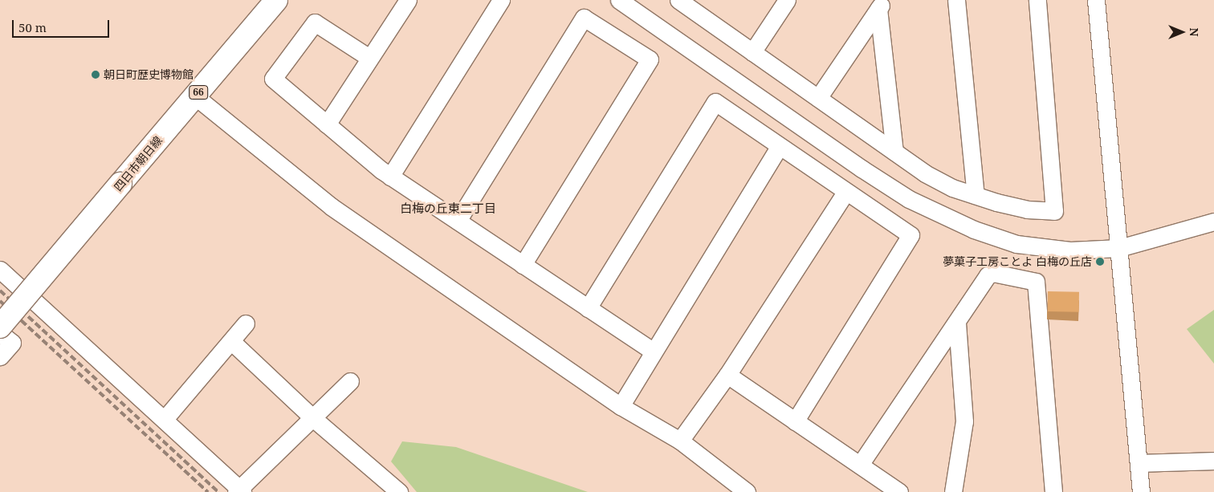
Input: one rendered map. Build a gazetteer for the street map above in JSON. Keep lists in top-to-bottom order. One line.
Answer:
{"streets":{"main road":["66","四日市朝日線"]},"districts":["白梅の丘東二丁目"],"places":["朝日町歴史博物館","夢菓子工房ことよ 白梅の丘店"],"scale_bar":"50 m","north":"right"}
